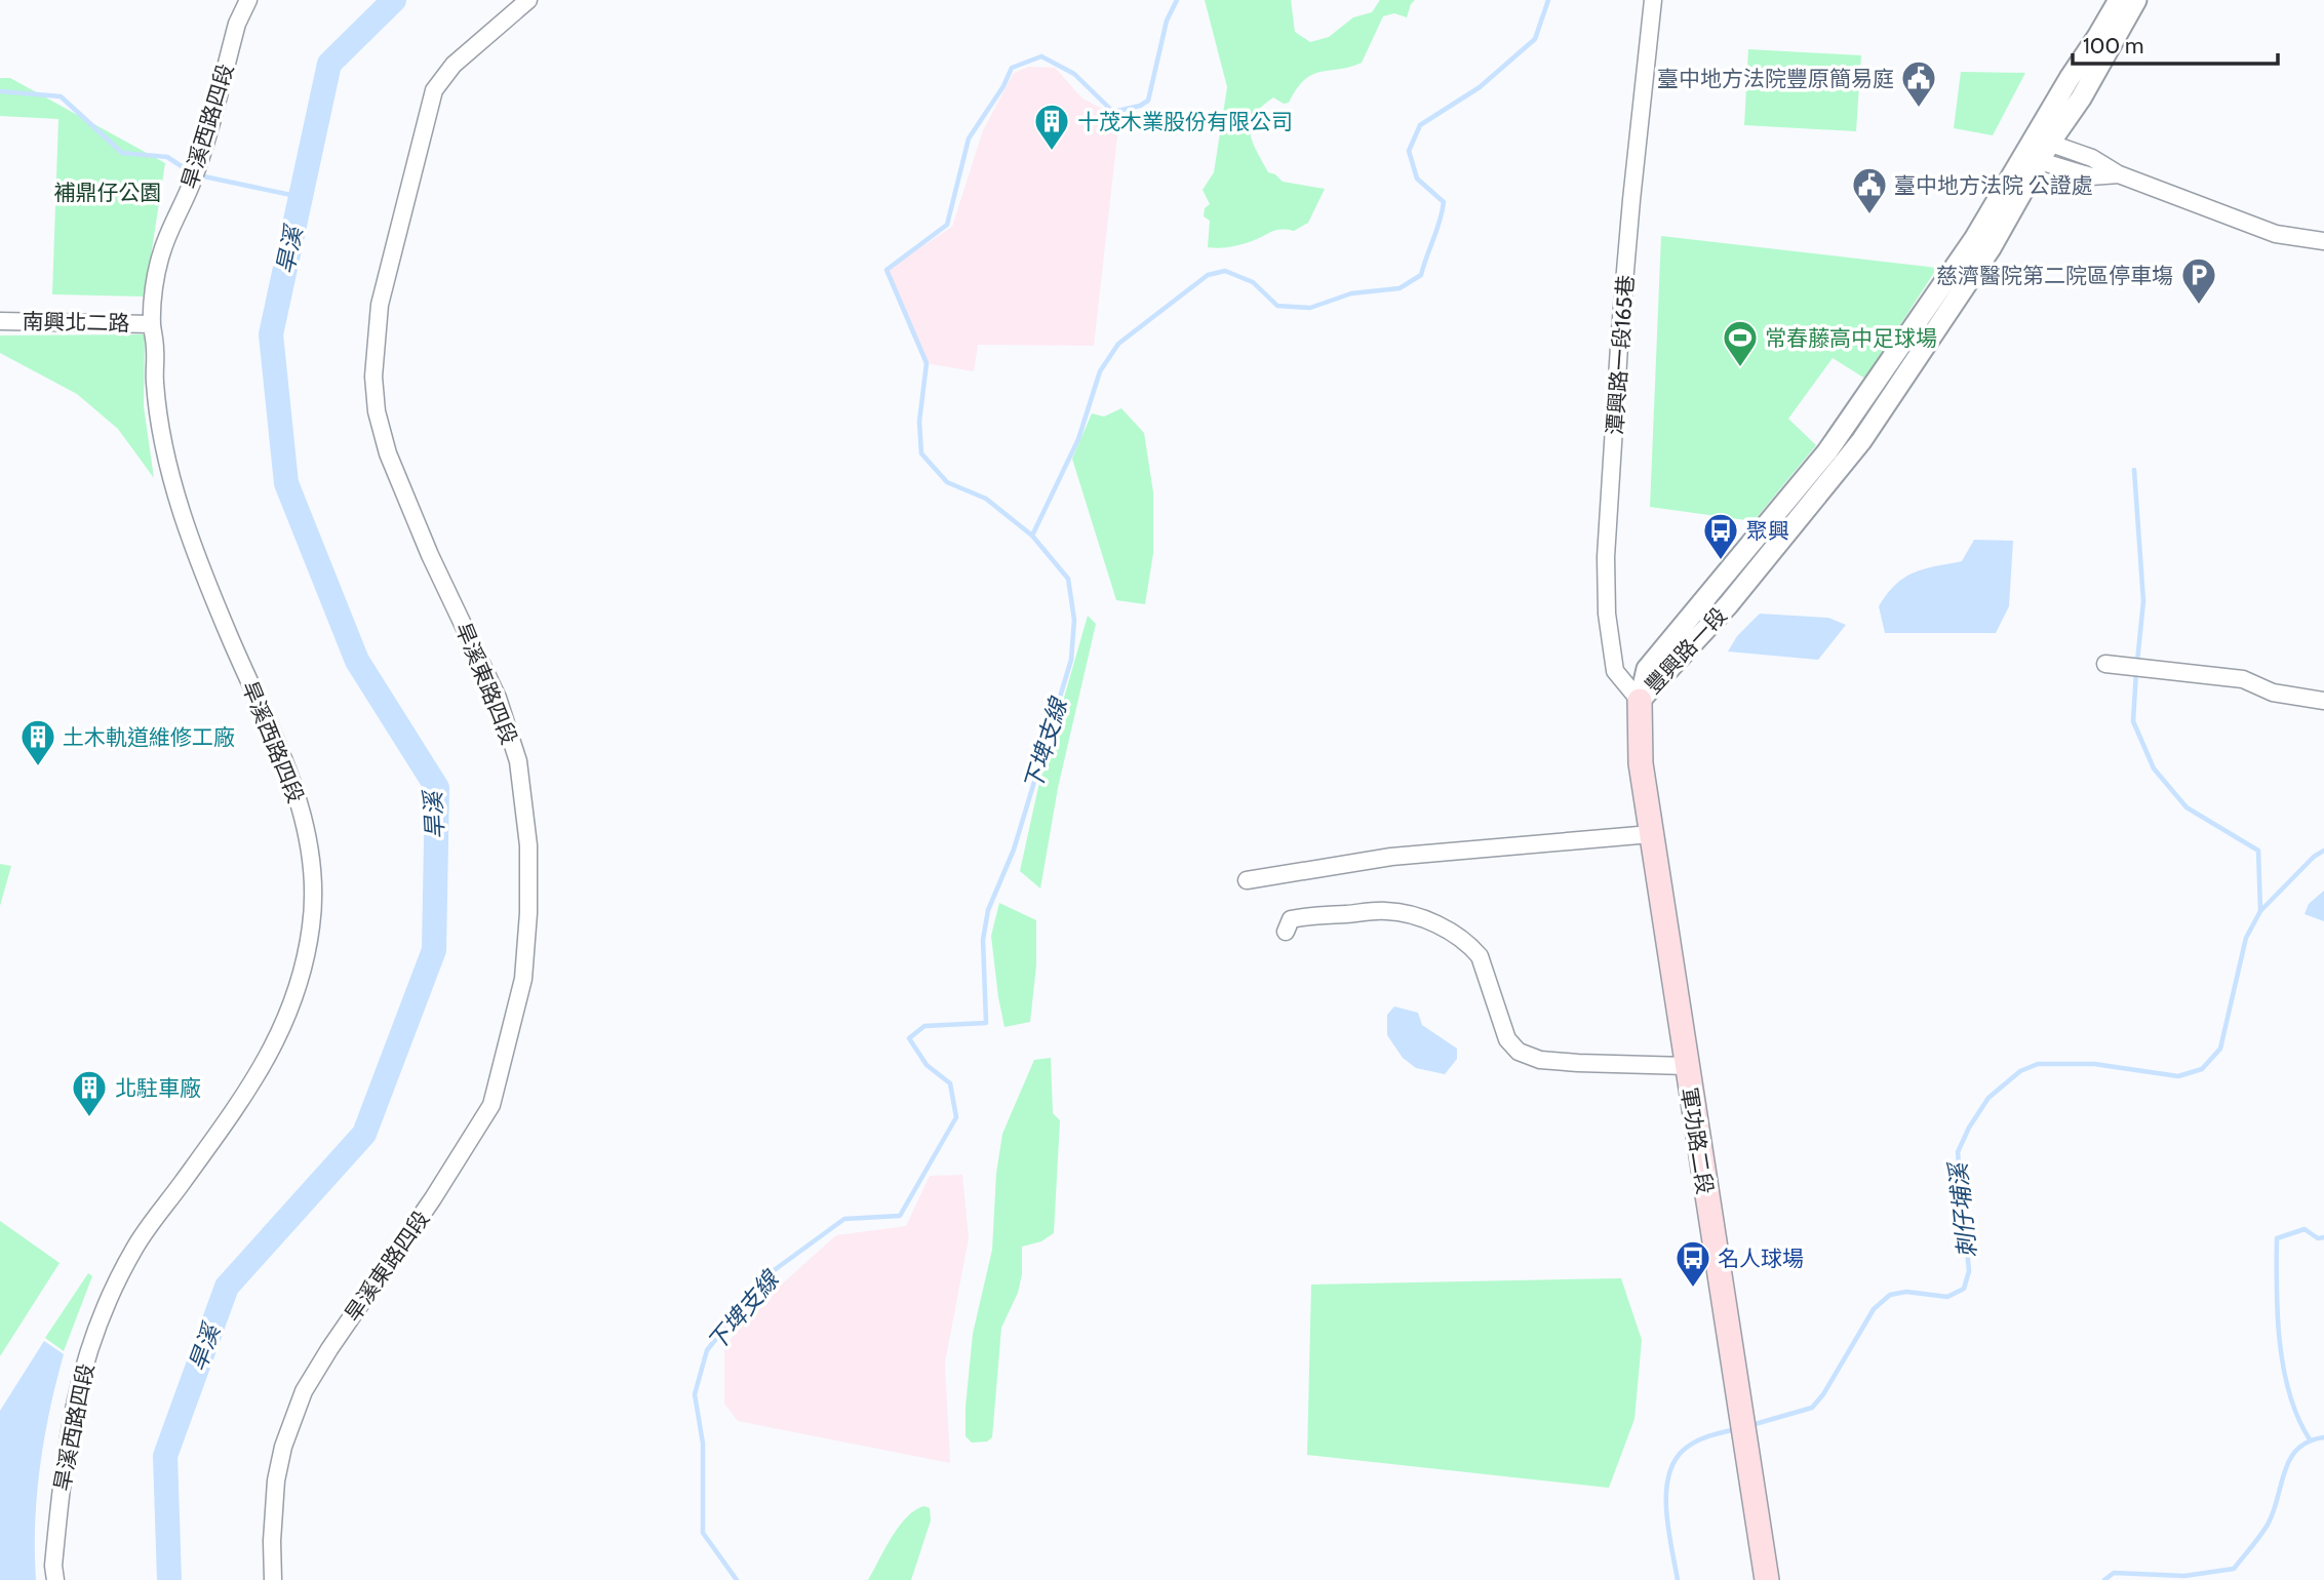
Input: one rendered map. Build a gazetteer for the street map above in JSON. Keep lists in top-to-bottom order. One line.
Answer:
{"streets":{"main road":["軍功路二段"],"street":["旱溪西路四段","南興北二路","潭興路一段165巷","豐興路一段","旱溪東路四段"]},"crossings":[["旱溪西路四段","南興北二路"],["潭興路一段165巷","豐興路一段"],["潭興路一段165巷","軍功路二段"],["豐興路一段","軍功路二段"]],"water":["旱溪","下埤支線","刺仔埔溪"],"parks":["補鼎仔公園"],"places":{"public building":["臺中地方法院豐原簡易庭","臺中地方法院 公證處"],"building":["十茂木業股份有限公司","土木軌道維修工廠","北駐車廠"],"parking":["慈濟醫院第二院區停車塲"],"sports":["常春藤高中足球場"],"bus stop":["聚興","名人球場"]},"scale_bar":"100 m"}
